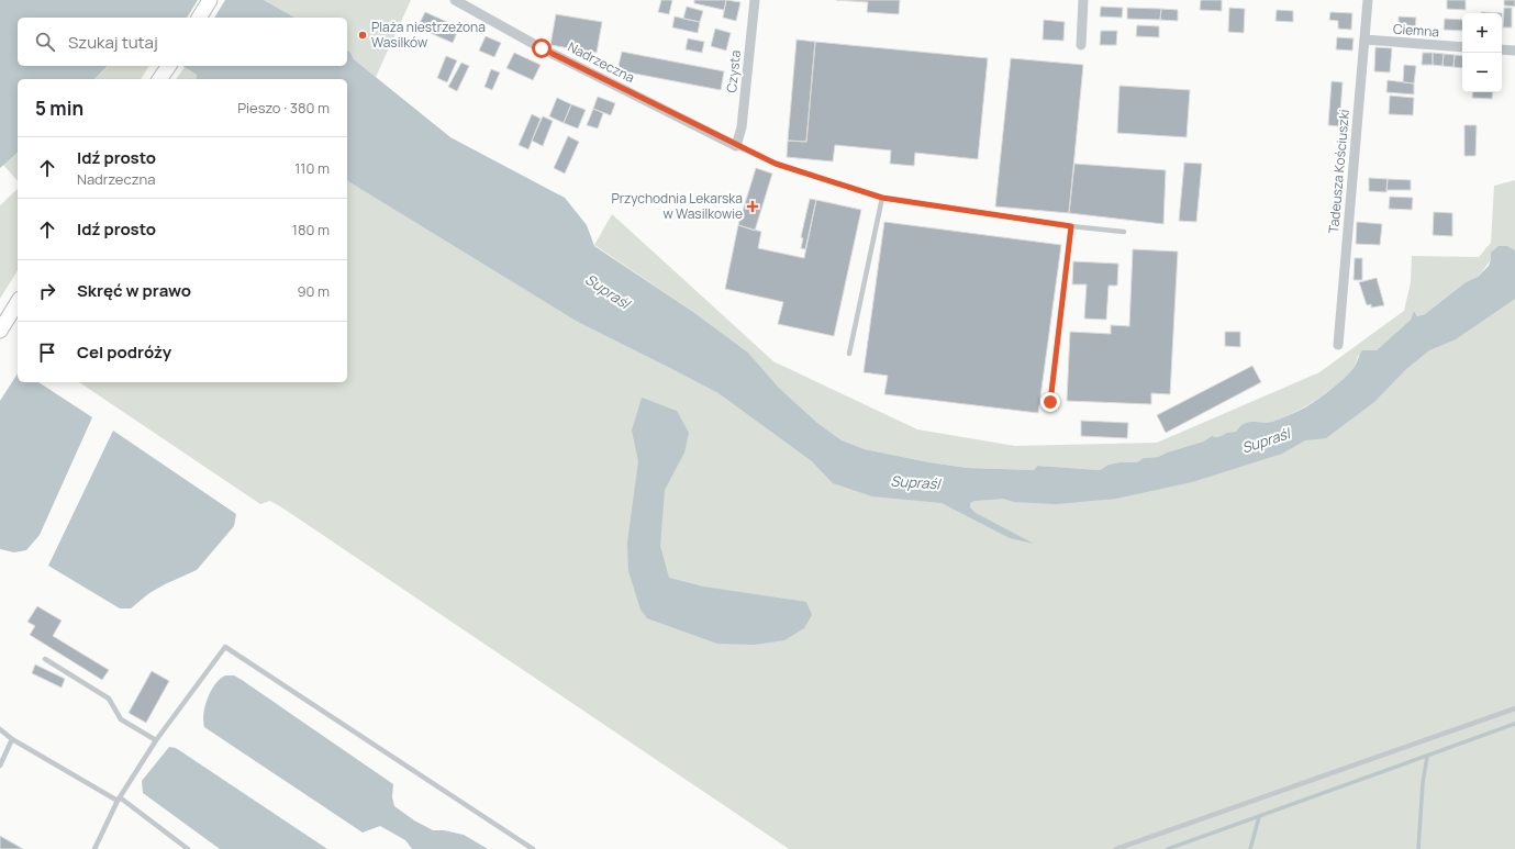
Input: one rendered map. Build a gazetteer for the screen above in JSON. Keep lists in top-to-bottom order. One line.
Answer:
{"streets":{"street":["Ciemna","Nadrzeczna","Czysta","Tadeusza Kościuszki"]},"crossings":[["Ciemna","Tadeusza Kościuszki"],["Nadrzeczna","Czysta"]],"water":["Supraśl"],"places":{"other":["Plaża niestrzeżona Wasilków"],"health":["Przychodnia Lekarska w Wasilkowie"]},"page":{"map_buttons":["+","−"],"search":"Szukaj tutaj","heading":["5 min","Pieszo · 380 m"],"list":[["Idź prosto","Nadrzeczna","110 m"],["Idź prosto","180 m"],["Skręć w prawo","90 m"],"Cel podróży"]}}
